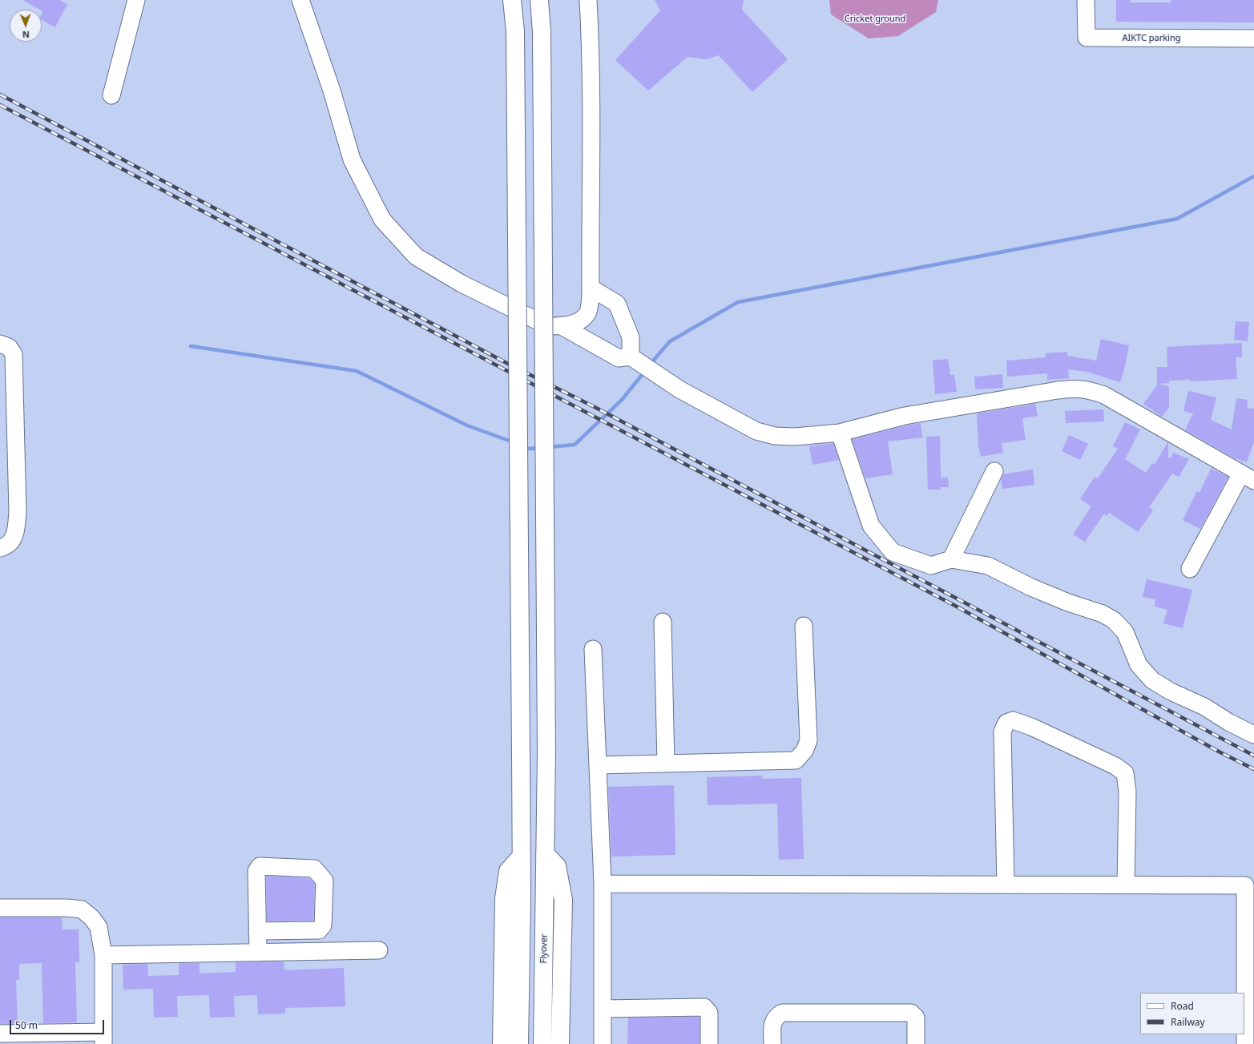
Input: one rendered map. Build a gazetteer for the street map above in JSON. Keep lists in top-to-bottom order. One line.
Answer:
{"streets":{"highway":["Flyover"],"street":["AIKTC parking"]},"parks":["Cricket ground"],"legend":["Road","Railway"],"scale_bar":"50 m","north":"bottom"}
